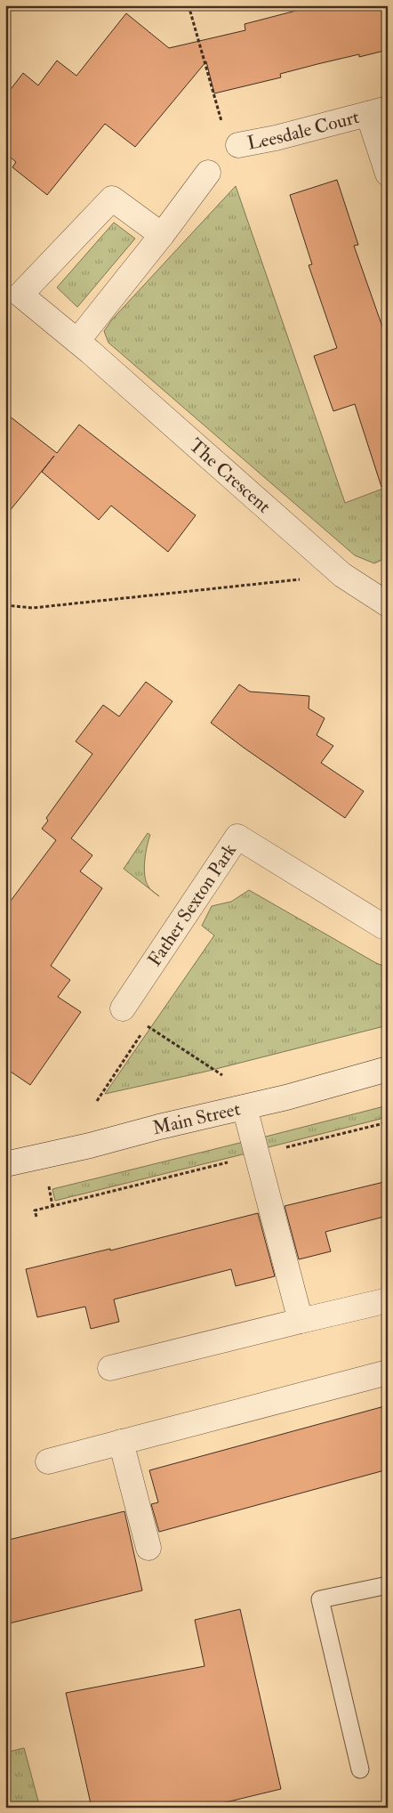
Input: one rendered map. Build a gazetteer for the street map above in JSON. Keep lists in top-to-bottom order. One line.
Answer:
{"streets":{"street":["Leesdale Court","The Crescent","Father Sexton Park","Main Street"]}}
